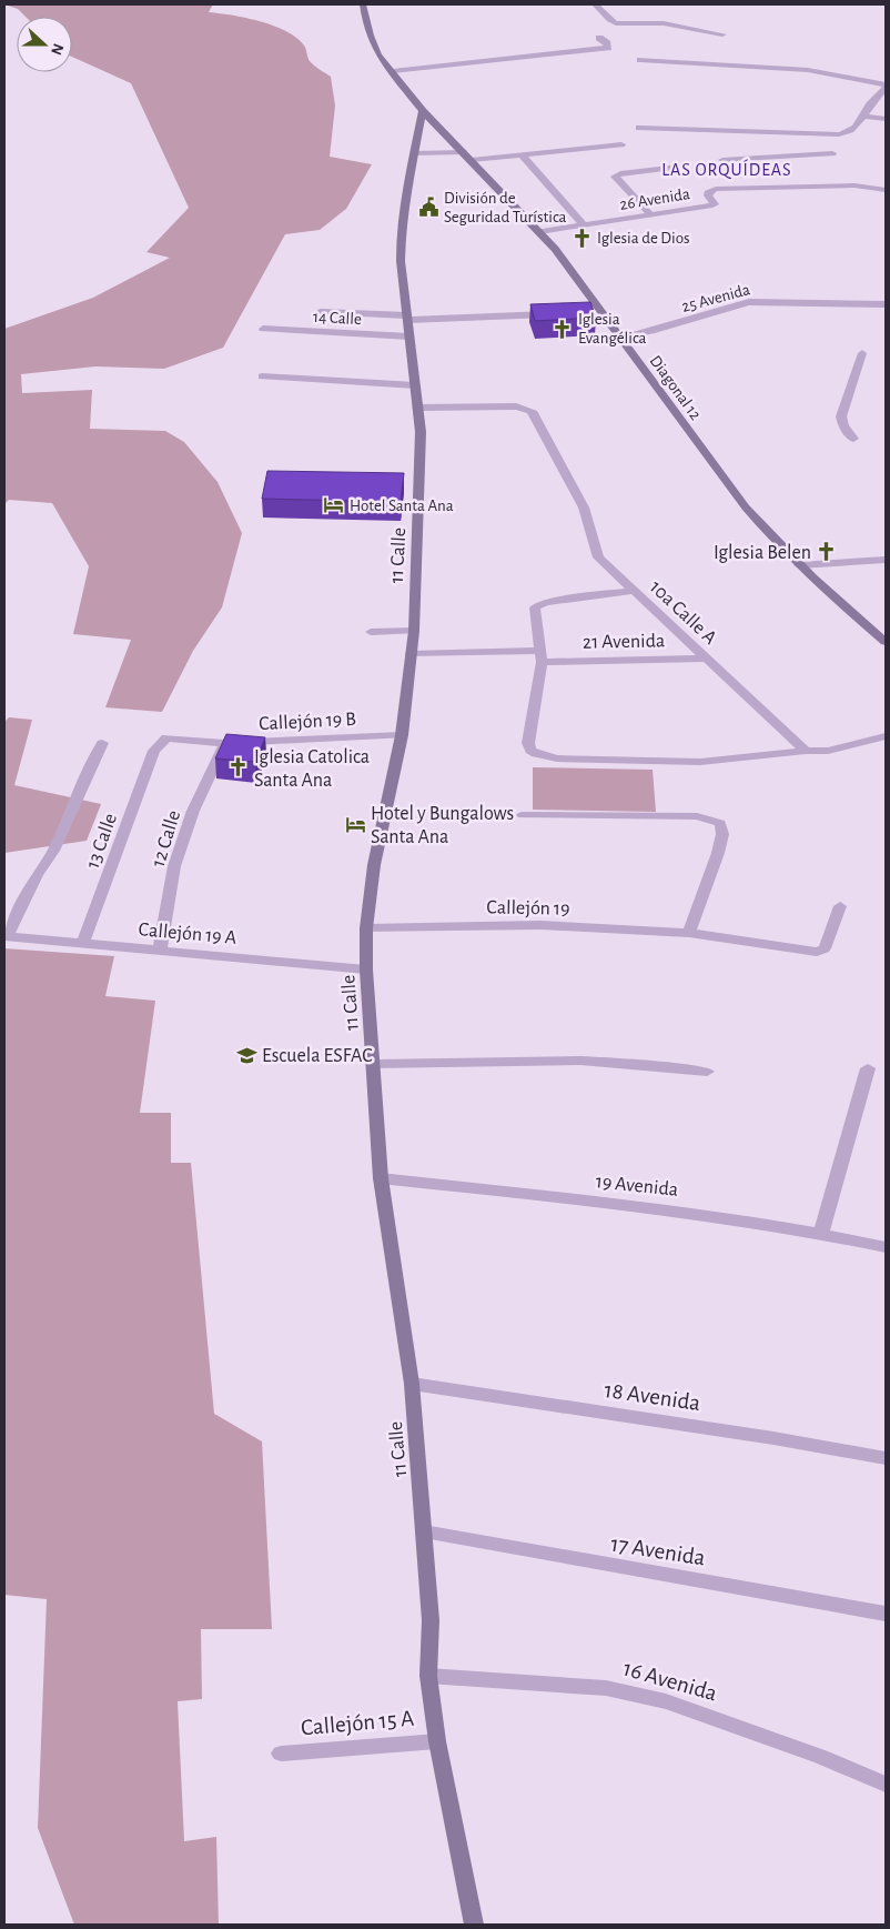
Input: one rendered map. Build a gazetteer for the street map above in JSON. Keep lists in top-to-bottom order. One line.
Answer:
{"streets":{"street":["26 Avenida","25 Avenida","14 Calle","Diagonal 12","11 Calle","10a Calle A","21 Avenida","Callejón 19 B","12 Calle","13 Calle","Callejón 19","Callejón 19 A","19 Avenida","18 Avenida","17 Avenida","16 Avenida","Callejón 15 A"]},"crossings":[["26 Avenida","Diagonal 12"],["25 Avenida","Diagonal 12"],["14 Calle","11 Calle"],["Diagonal 12","11 Calle"],["11 Calle","10a Calle A"],["11 Calle","21 Avenida"],["11 Calle","Callejón 19 B"],["11 Calle","Callejón 19"],["11 Calle","Callejón 19 A"],["11 Calle","19 Avenida"],["11 Calle","18 Avenida"],["11 Calle","17 Avenida"],["11 Calle","16 Avenida"],["11 Calle","Callejón 15 A"],["10a Calle A","21 Avenida"],["Callejón 19 B","12 Calle"],["Callejón 19 B","13 Calle"],["12 Calle","Callejón 19 A"],["13 Calle","Callejón 19 A"]],"districts":["LAS ORQUÍDEAS"],"places":{"public building":["División de Seguridad Turística"],"church":["Iglesia de Dios","Iglesia Evangélica","Iglesia Belen","Iglesia Catolica Santa Ana"],"hotel":["Hotel Santa Ana","Hotel y Bungalows Santa Ana"],"school or university":["Escuela ESFAC"]},"north":"right"}
